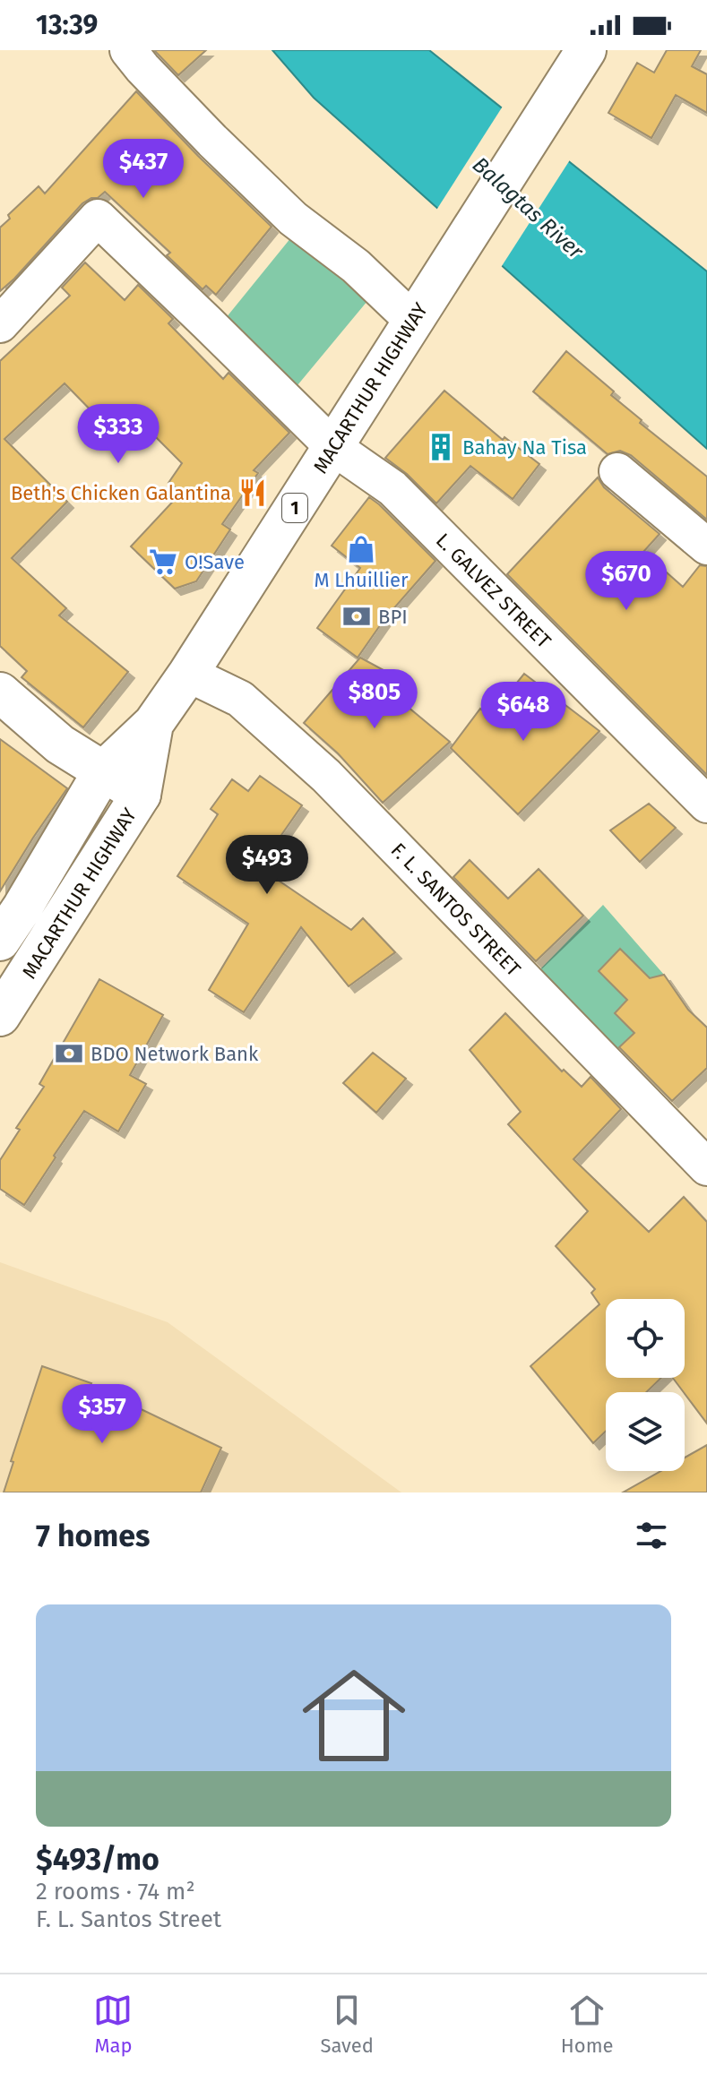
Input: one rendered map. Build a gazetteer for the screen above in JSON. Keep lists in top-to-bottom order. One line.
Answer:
{"streets":{"main road":["MACARTHUR HIGHWAY","1"],"street":["L. GALVEZ STREET","F. L. SANTOS STREET"]},"crossings":[["MACARTHUR HIGHWAY","L. GALVEZ STREET"],["MACARTHUR HIGHWAY","F. L. SANTOS STREET"]],"water":["Balagtas River"],"places":{"building":["Bahay Na Tisa"],"restaurant":["Beth's Chicken Galantina"],"shop":["M Lhuillier"],"supermarket":["O!Save"],"bank":["BPI","BDO Network Bank"]},"page":{"status":"13:39","price":["$437","$333","$670","$805","$648","$493","$357"],"heading":"7 homes","list":[{"name":"$493/mo","note":"2 rooms · 74 m² · F. L. Santos Street"}],"tabs":["Map","Saved","Home"]}}
